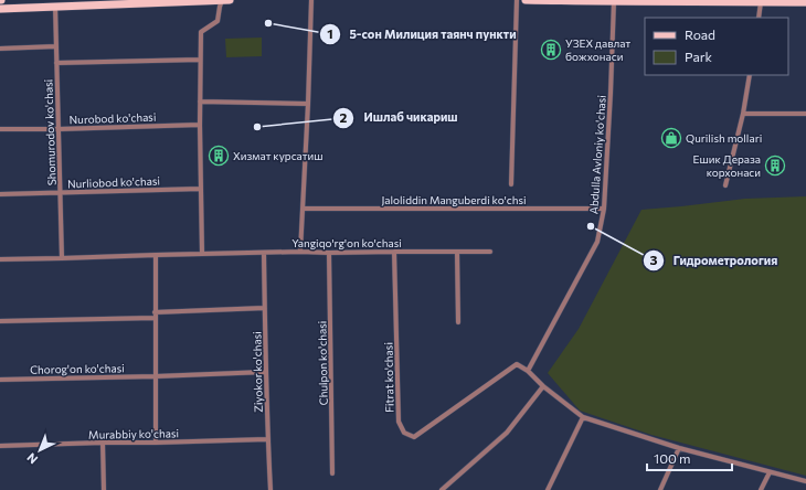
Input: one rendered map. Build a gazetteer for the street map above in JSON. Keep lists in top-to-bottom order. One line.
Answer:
{"streets":{"street":["Nurobod ko'chasi","Shomurodov ko'chasi","Abdulla Avloniy ko'chasi","Nurliobod ko'chasi","Jaloliddin Manguberdi ko'chsi","Yangiqo'rg'on ko'chasi","Chulpon ko'chasi","Chorog'on ko'chasi","Ziyokor ko'chasi","Fitrat ko'chasi","Murabbiy ko'chasi"]},"crossings":[["Nurobod ko'chasi","Shomurodov ko'chasi"],["Shomurodov ko'chasi","Nurliobod ko'chasi"],["Shomurodov ko'chasi","Yangiqo'rg'on ko'chasi"],["Abdulla Avloniy ko'chasi","Jaloliddin Manguberdi ko'chsi"],["Abdulla Avloniy ko'chasi","Fitrat ko'chasi"],["Yangiqo'rg'on ko'chasi","Chulpon ko'chasi"],["Yangiqo'rg'on ko'chasi","Ziyokor ko'chasi"],["Yangiqo'rg'on ko'chasi","Fitrat ko'chasi"],["Chorog'on ko'chasi","Ziyokor ko'chasi"],["Ziyokor ko'chasi","Murabbiy ko'chasi"]],"places":{"other":["5-сон Милиция таянч пункти","Ишлаб чикариш","Гидрометрология"],"building":["УЗЕХ давлат божхонаси","Хизмат курсатиш","Ешик Дераза корхонаси"],"shop":["Qurilish mollari"]},"legend":["Road","Park"],"scale_bar":"100 m","north":"bottom left"}
